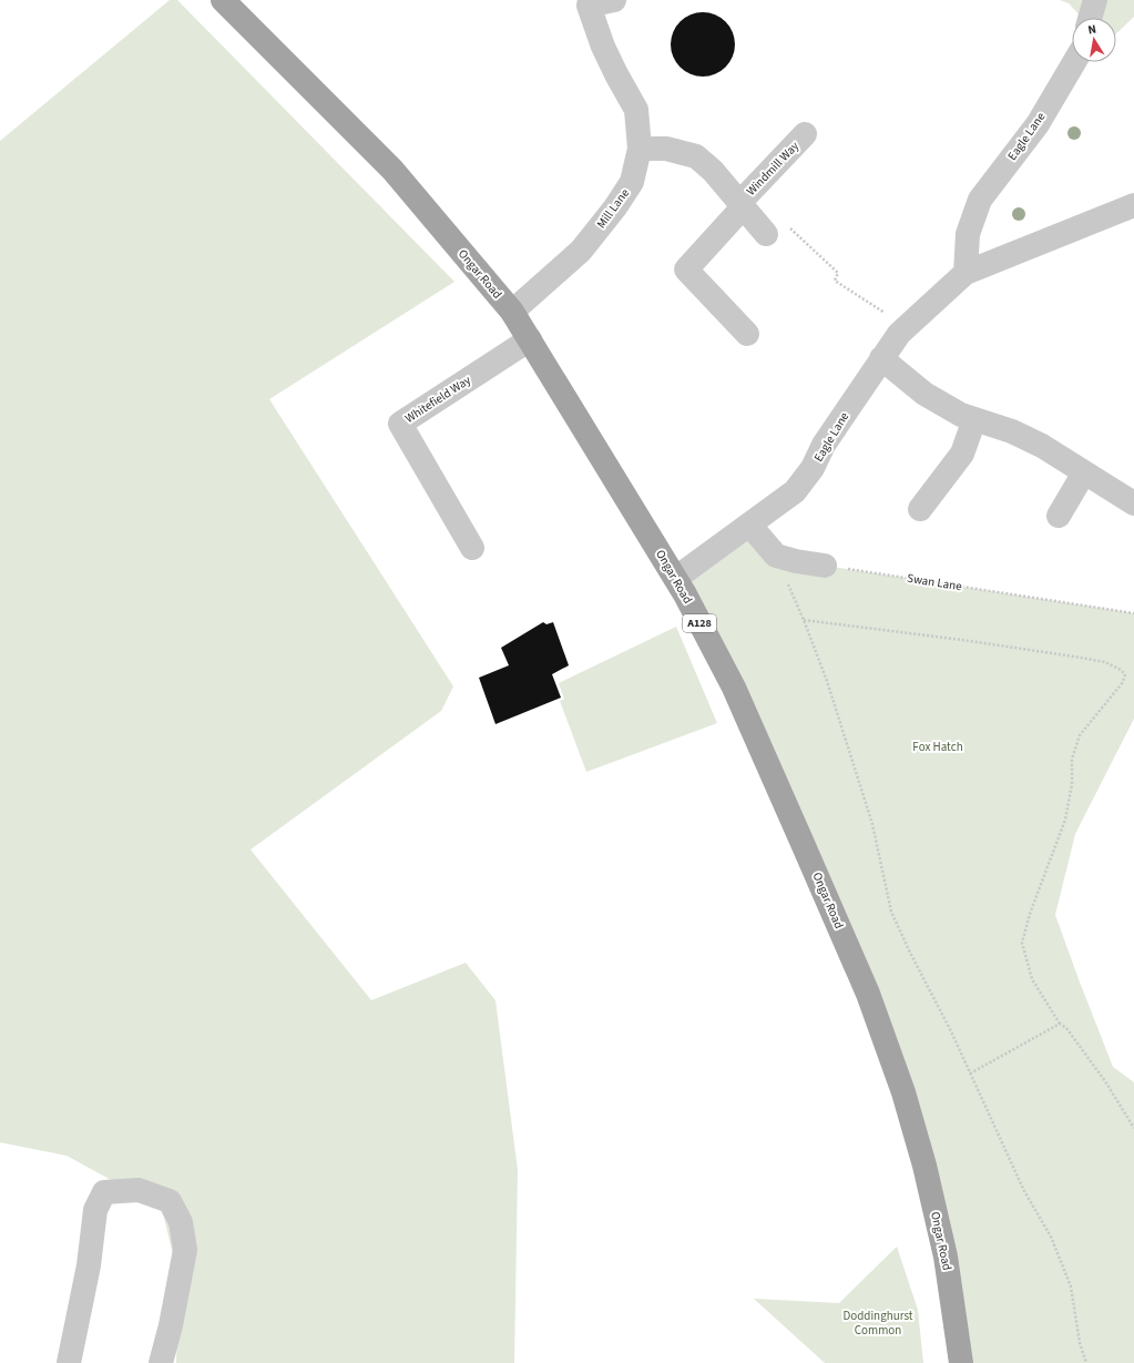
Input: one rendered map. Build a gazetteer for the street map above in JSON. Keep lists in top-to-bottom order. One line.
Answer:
{"streets":{"main road":["Ongar Road","A128"],"street":["Eagle Lane","Windmill Way","Mill Lane","Whitefield Way"],"path":["Swan Lane"]},"crossings":[["Eagle Lane","Ongar Road"],["Windmill Way","Mill Lane"],["Mill Lane","Ongar Road"],["Ongar Road","Whitefield Way"]],"parks":["Fox Hatch","Doddinghurst Common"],"north":"top"}
